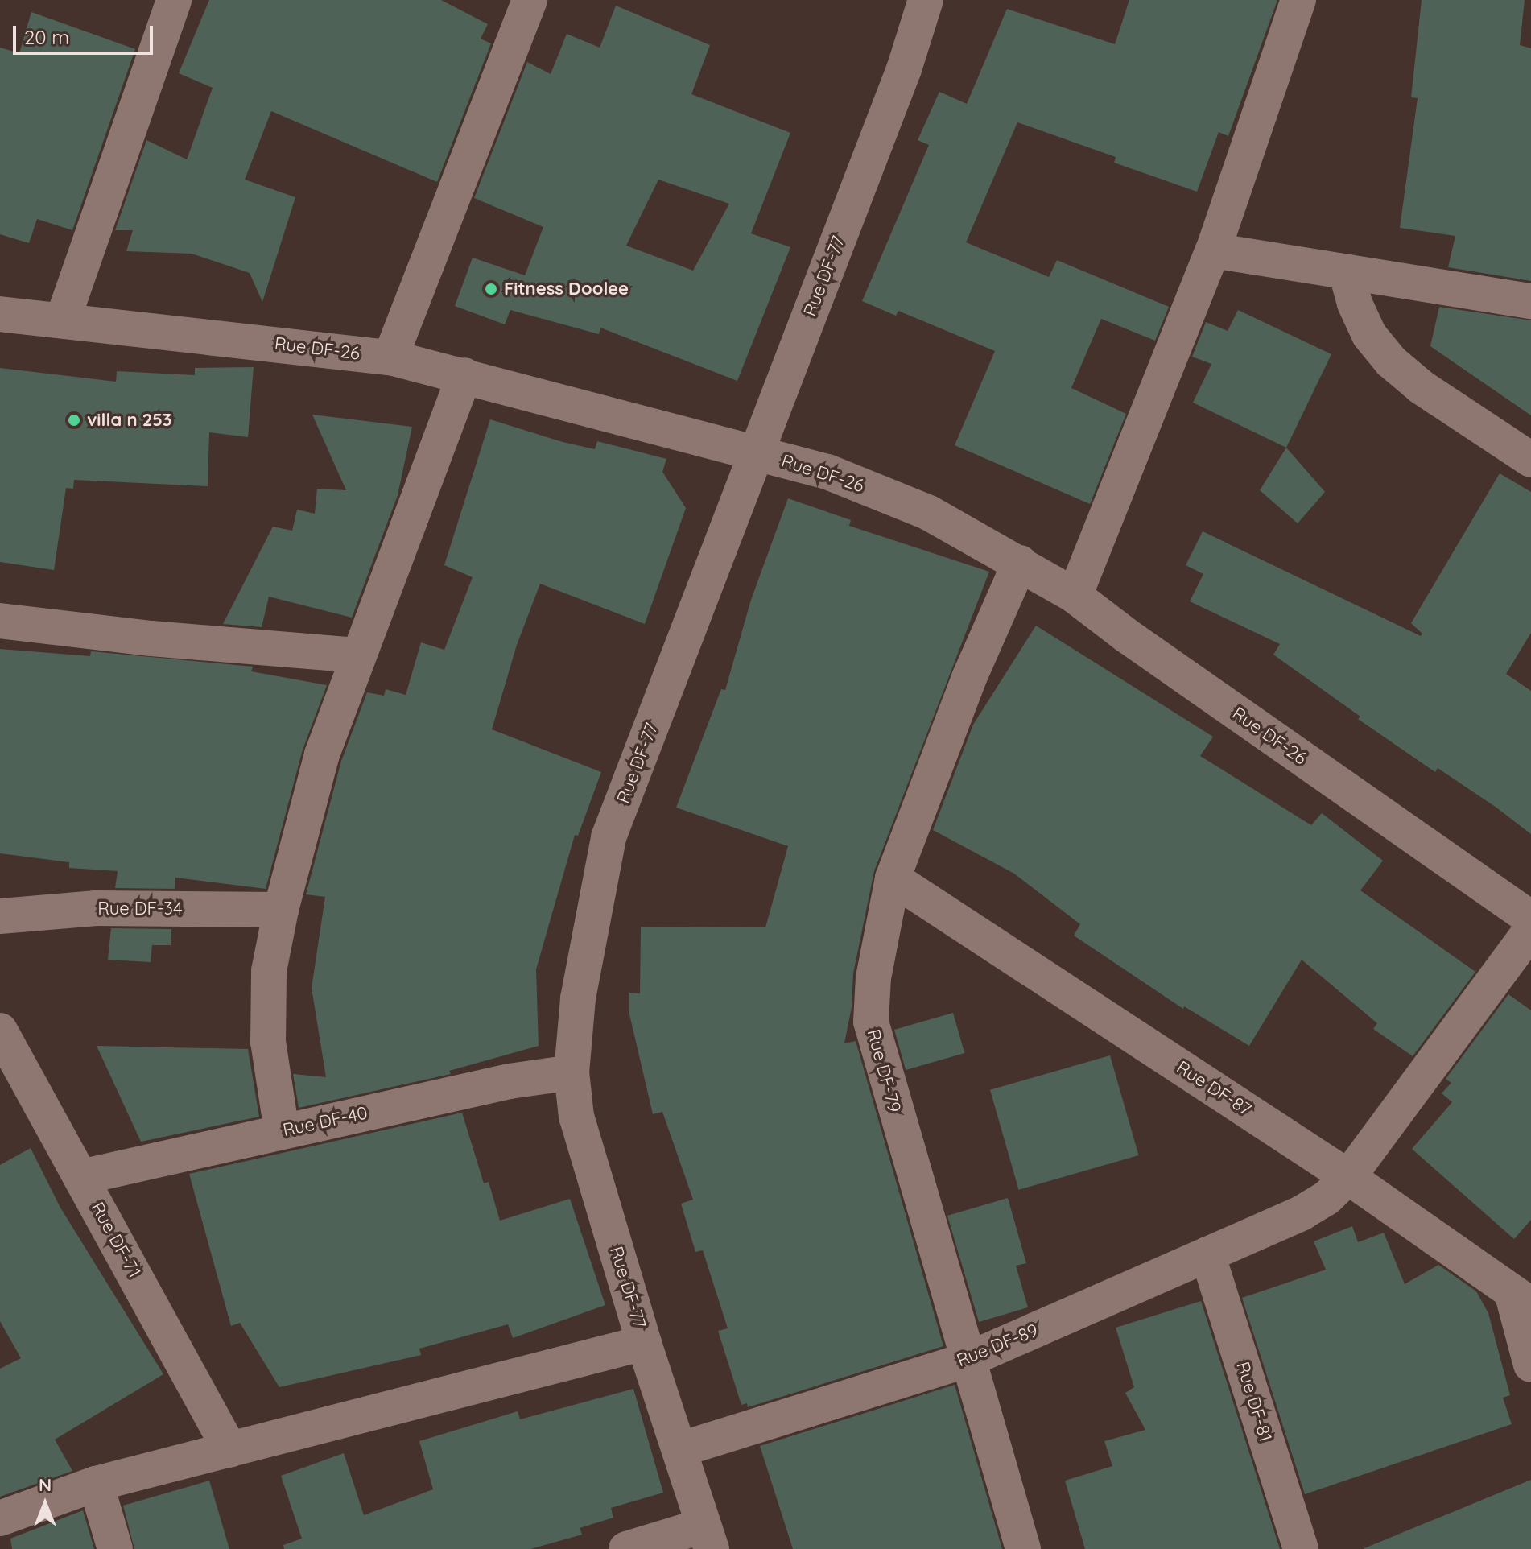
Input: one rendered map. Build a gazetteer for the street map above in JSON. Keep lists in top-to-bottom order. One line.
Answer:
{"streets":{"street":["Rue DF-77","Rue DF-26","Rue DF-34","Rue DF-79","Rue DF-87","Rue DF-40","Rue DF-71","Rue DF-89","Rue DF-81"]},"crossings":[["Rue DF-77","Rue DF-26"],["Rue DF-77","Rue DF-40"],["Rue DF-77","Rue DF-89"],["Rue DF-26","Rue DF-79"],["Rue DF-79","Rue DF-87"],["Rue DF-79","Rue DF-89"],["Rue DF-87","Rue DF-89"],["Rue DF-40","Rue DF-71"],["Rue DF-89","Rue DF-81"]],"places":["Fitness Doolee","villa n 253"],"scale_bar":"20 m","north":"top"}
